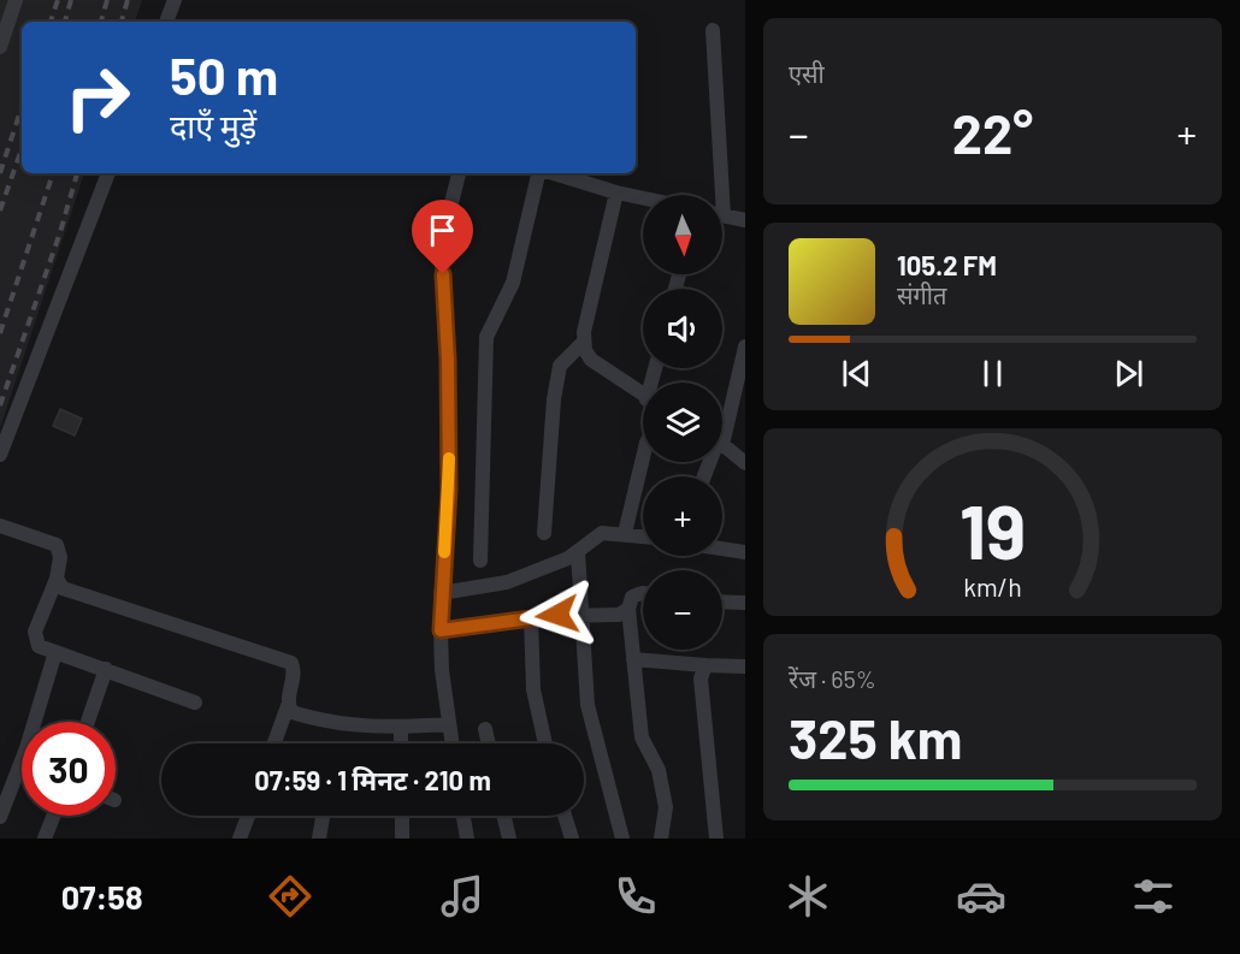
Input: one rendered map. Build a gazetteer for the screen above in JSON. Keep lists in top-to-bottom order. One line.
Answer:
{"north":"bottom","page":{"tile":["एसी",["रेंज · 65%","325 km"]],"turn":["50 m","दाएँ मुड़ें"],"heat":["−","22°","+"],"map_buttons":["+","−"],"song":["105.2 FM","संगीत"],"limit":"30","trip":"07:59 · 1 मिनट · 210 m","tabs":"07:58","gauge":["19","km/h"]}}
